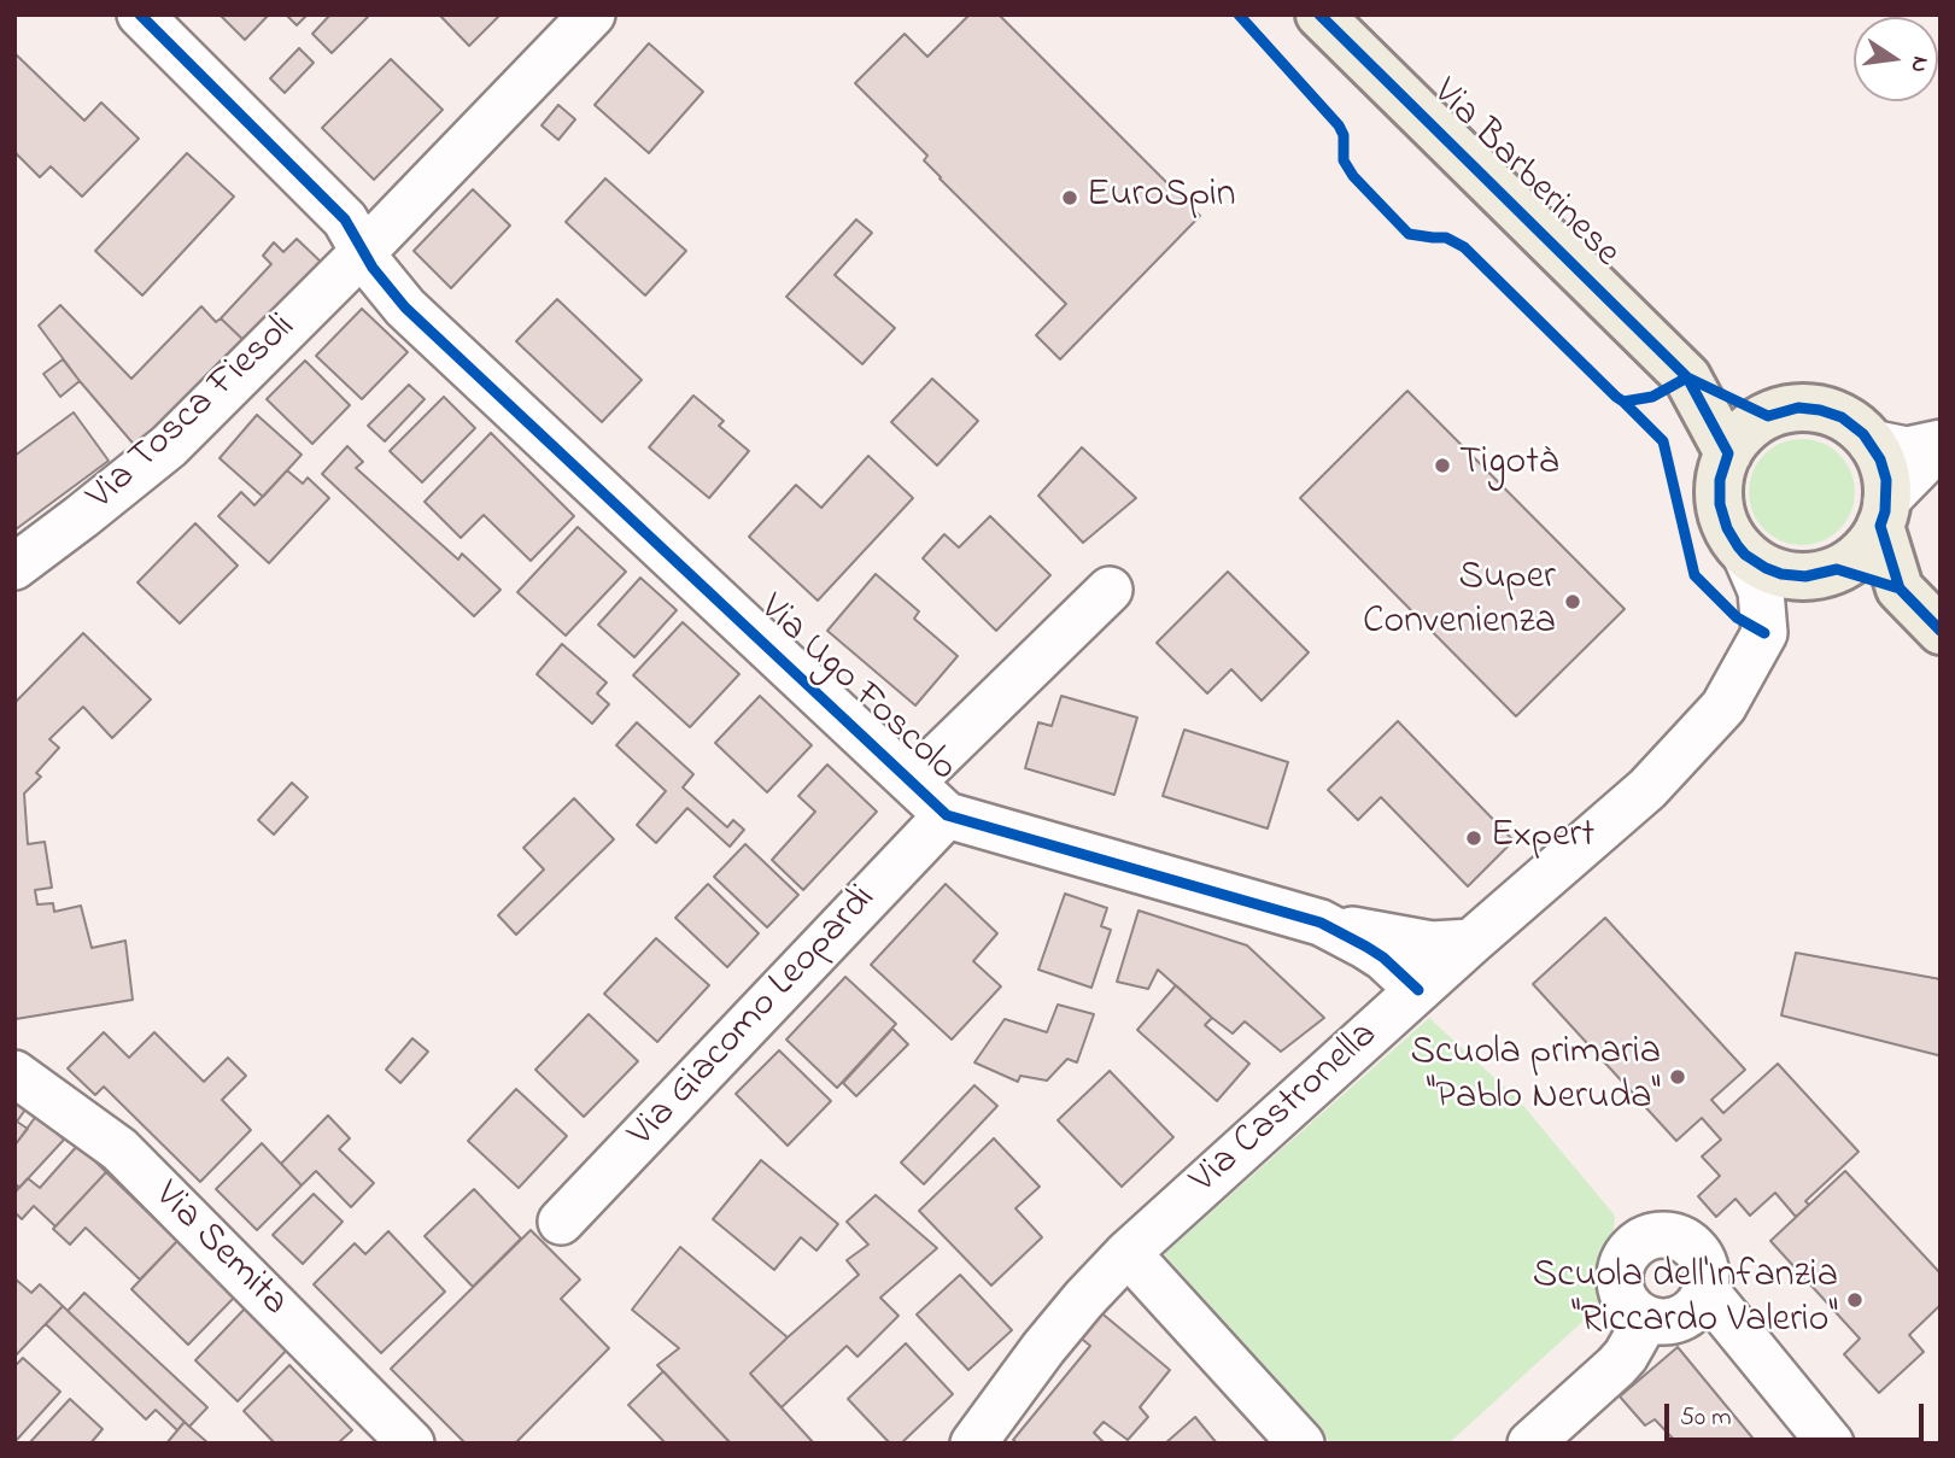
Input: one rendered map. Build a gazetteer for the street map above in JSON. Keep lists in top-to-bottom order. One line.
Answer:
{"streets":{"main road":["Via Barberinese"],"street":["Via Tosca Fiesoli","Via Ugo Foscolo","Via Giacomo Leopardi","Via Castronella","Via Semita"]},"crossings":[["Via Barberinese","Via Castronella"],["Via Tosca Fiesoli","Via Ugo Foscolo"],["Via Ugo Foscolo","Via Giacomo Leopardi"],["Via Ugo Foscolo","Via Castronella"]],"places":["EuroSpin","Tigotà","Super Convenienza","Expert","Scuola primaria \"Pablo Neruda\"","Scuola dell'Infanzia \"Riccardo Valerio\""],"scale_bar":"50 m","north":"right"}
